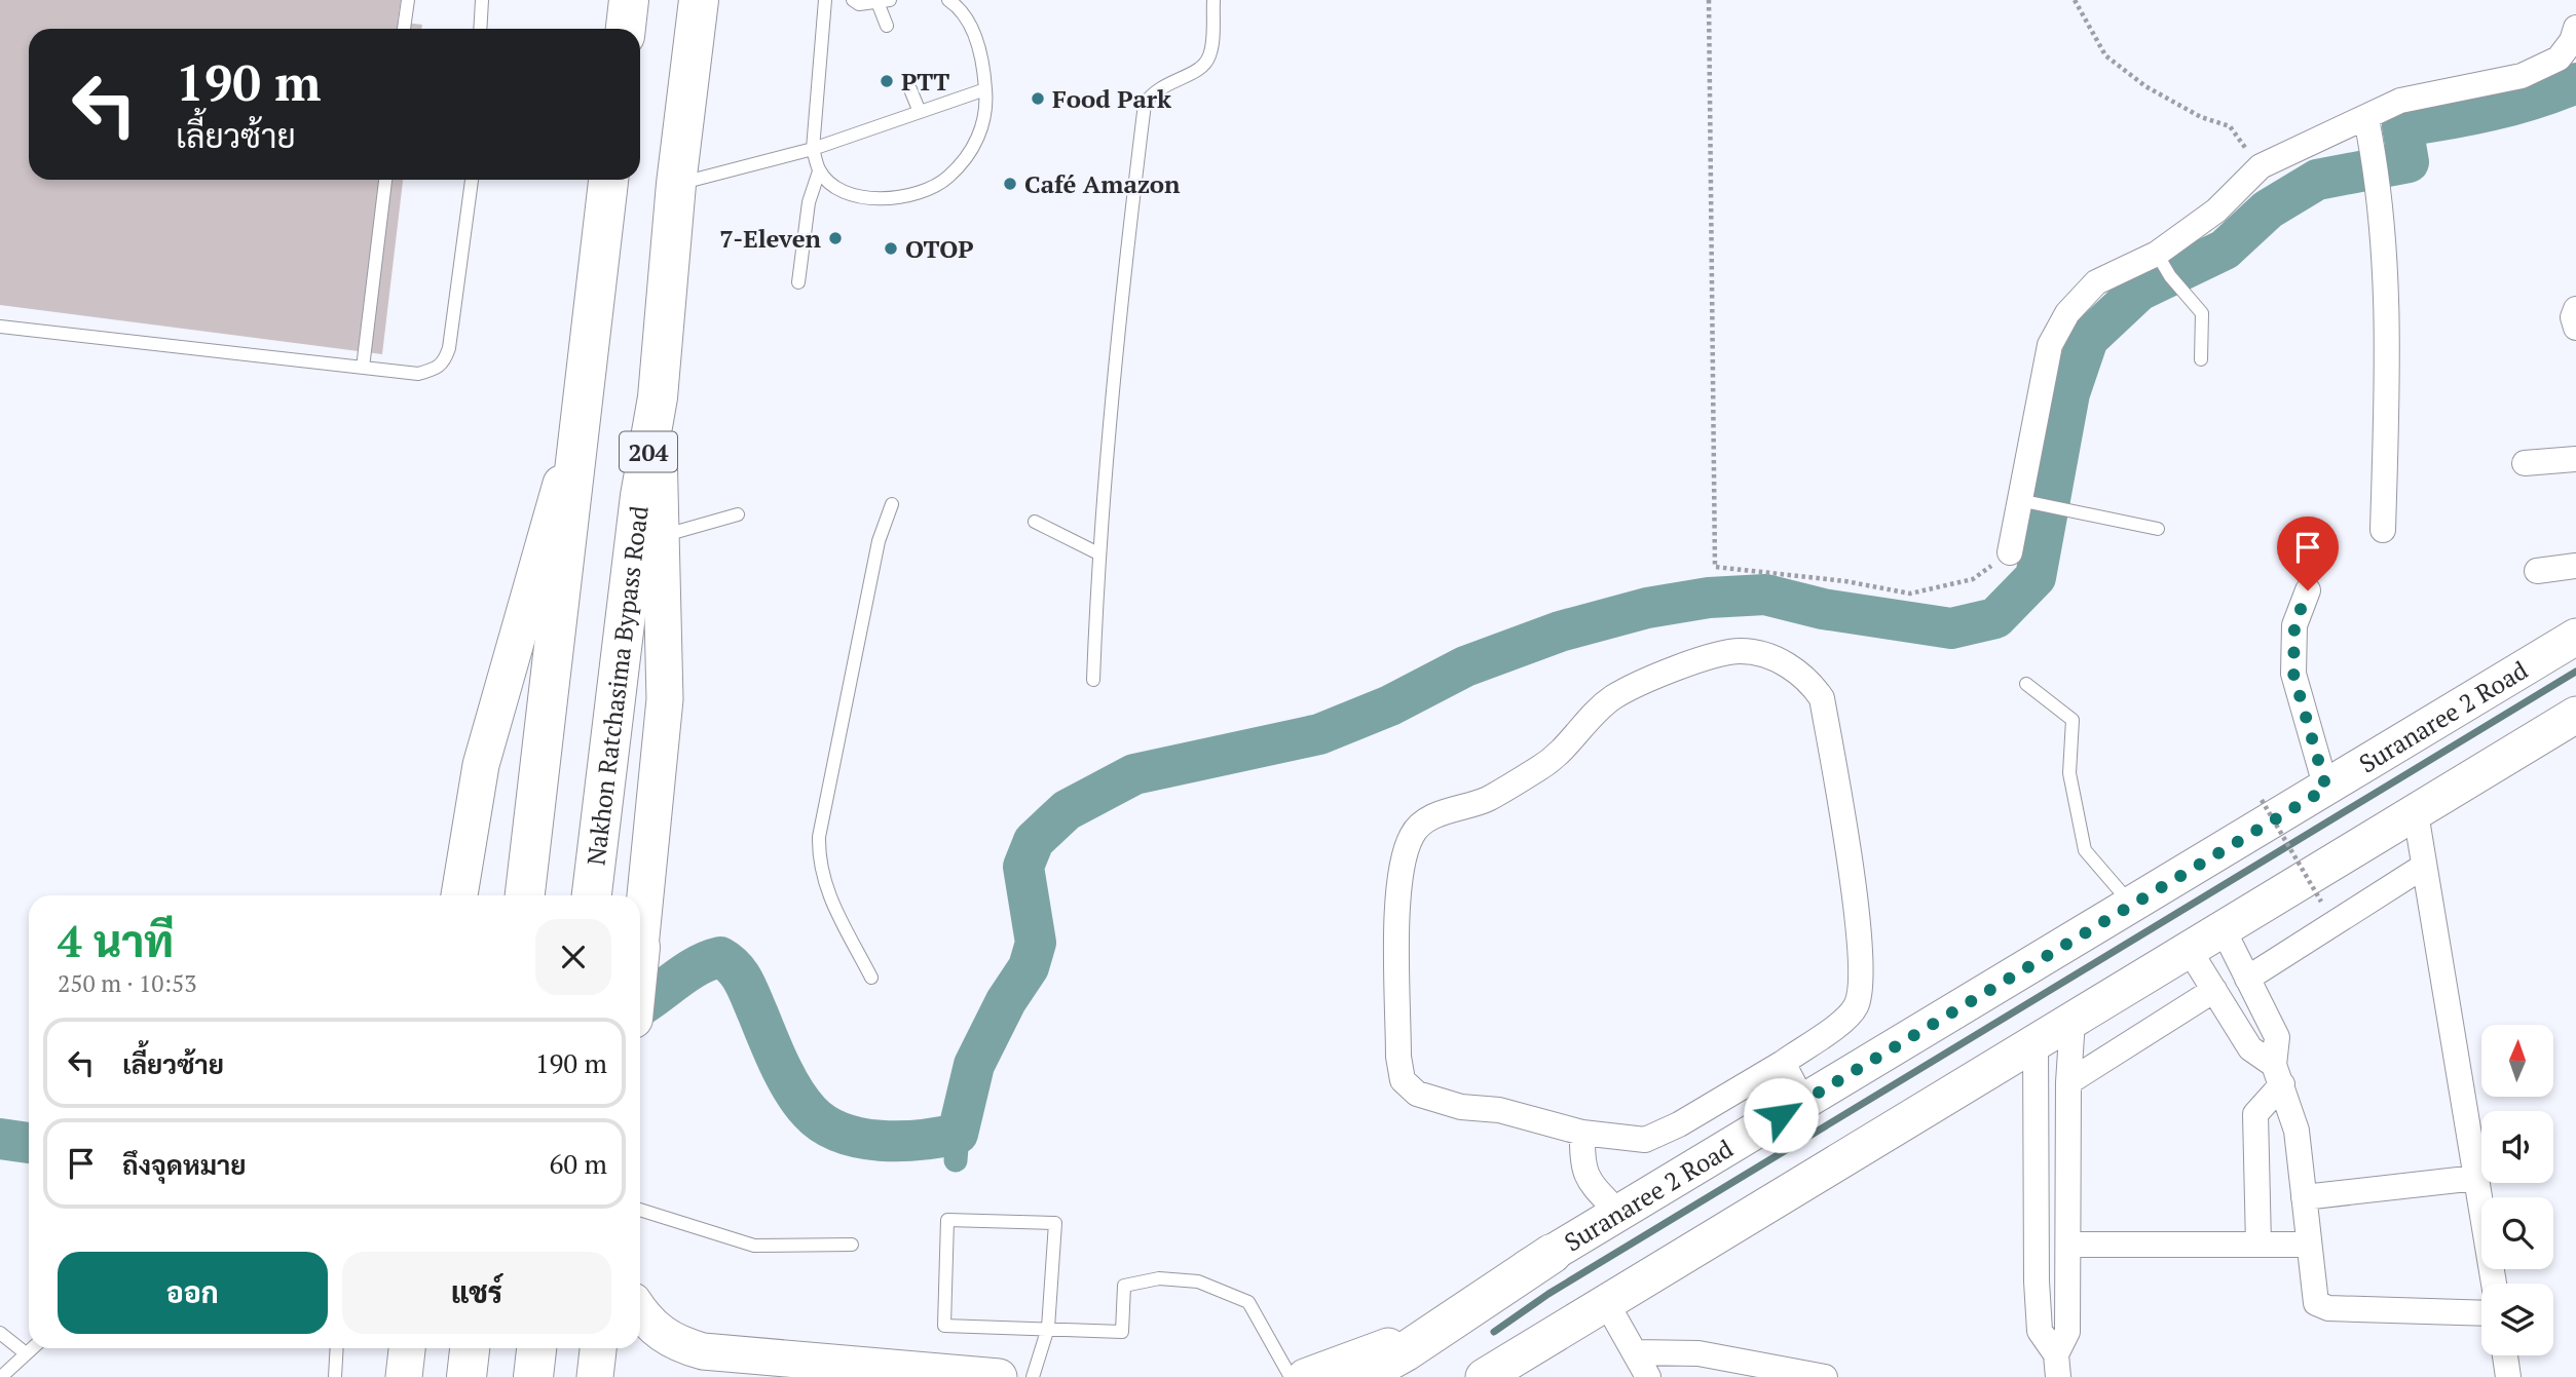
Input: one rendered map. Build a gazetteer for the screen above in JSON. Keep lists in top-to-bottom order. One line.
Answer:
{"streets":{"highway":["204","Nakhon Ratchasima Bypass Road"],"main road":["Suranaree 2 Road"]},"places":["PTT","Food Park","Café Amazon","7-Eleven","OTOP"],"north":"top","page":{"turn":["190 m","เลี้ยวซ้าย"],"heading":["4 นาที","250 m · 10:53"],"list":[{"name":"เลี้ยวซ้าย","value":"190 m"},{"name":"ถึงจุดหมาย","value":"60 m"}],"buttons":["ออก","แชร์"]}}
